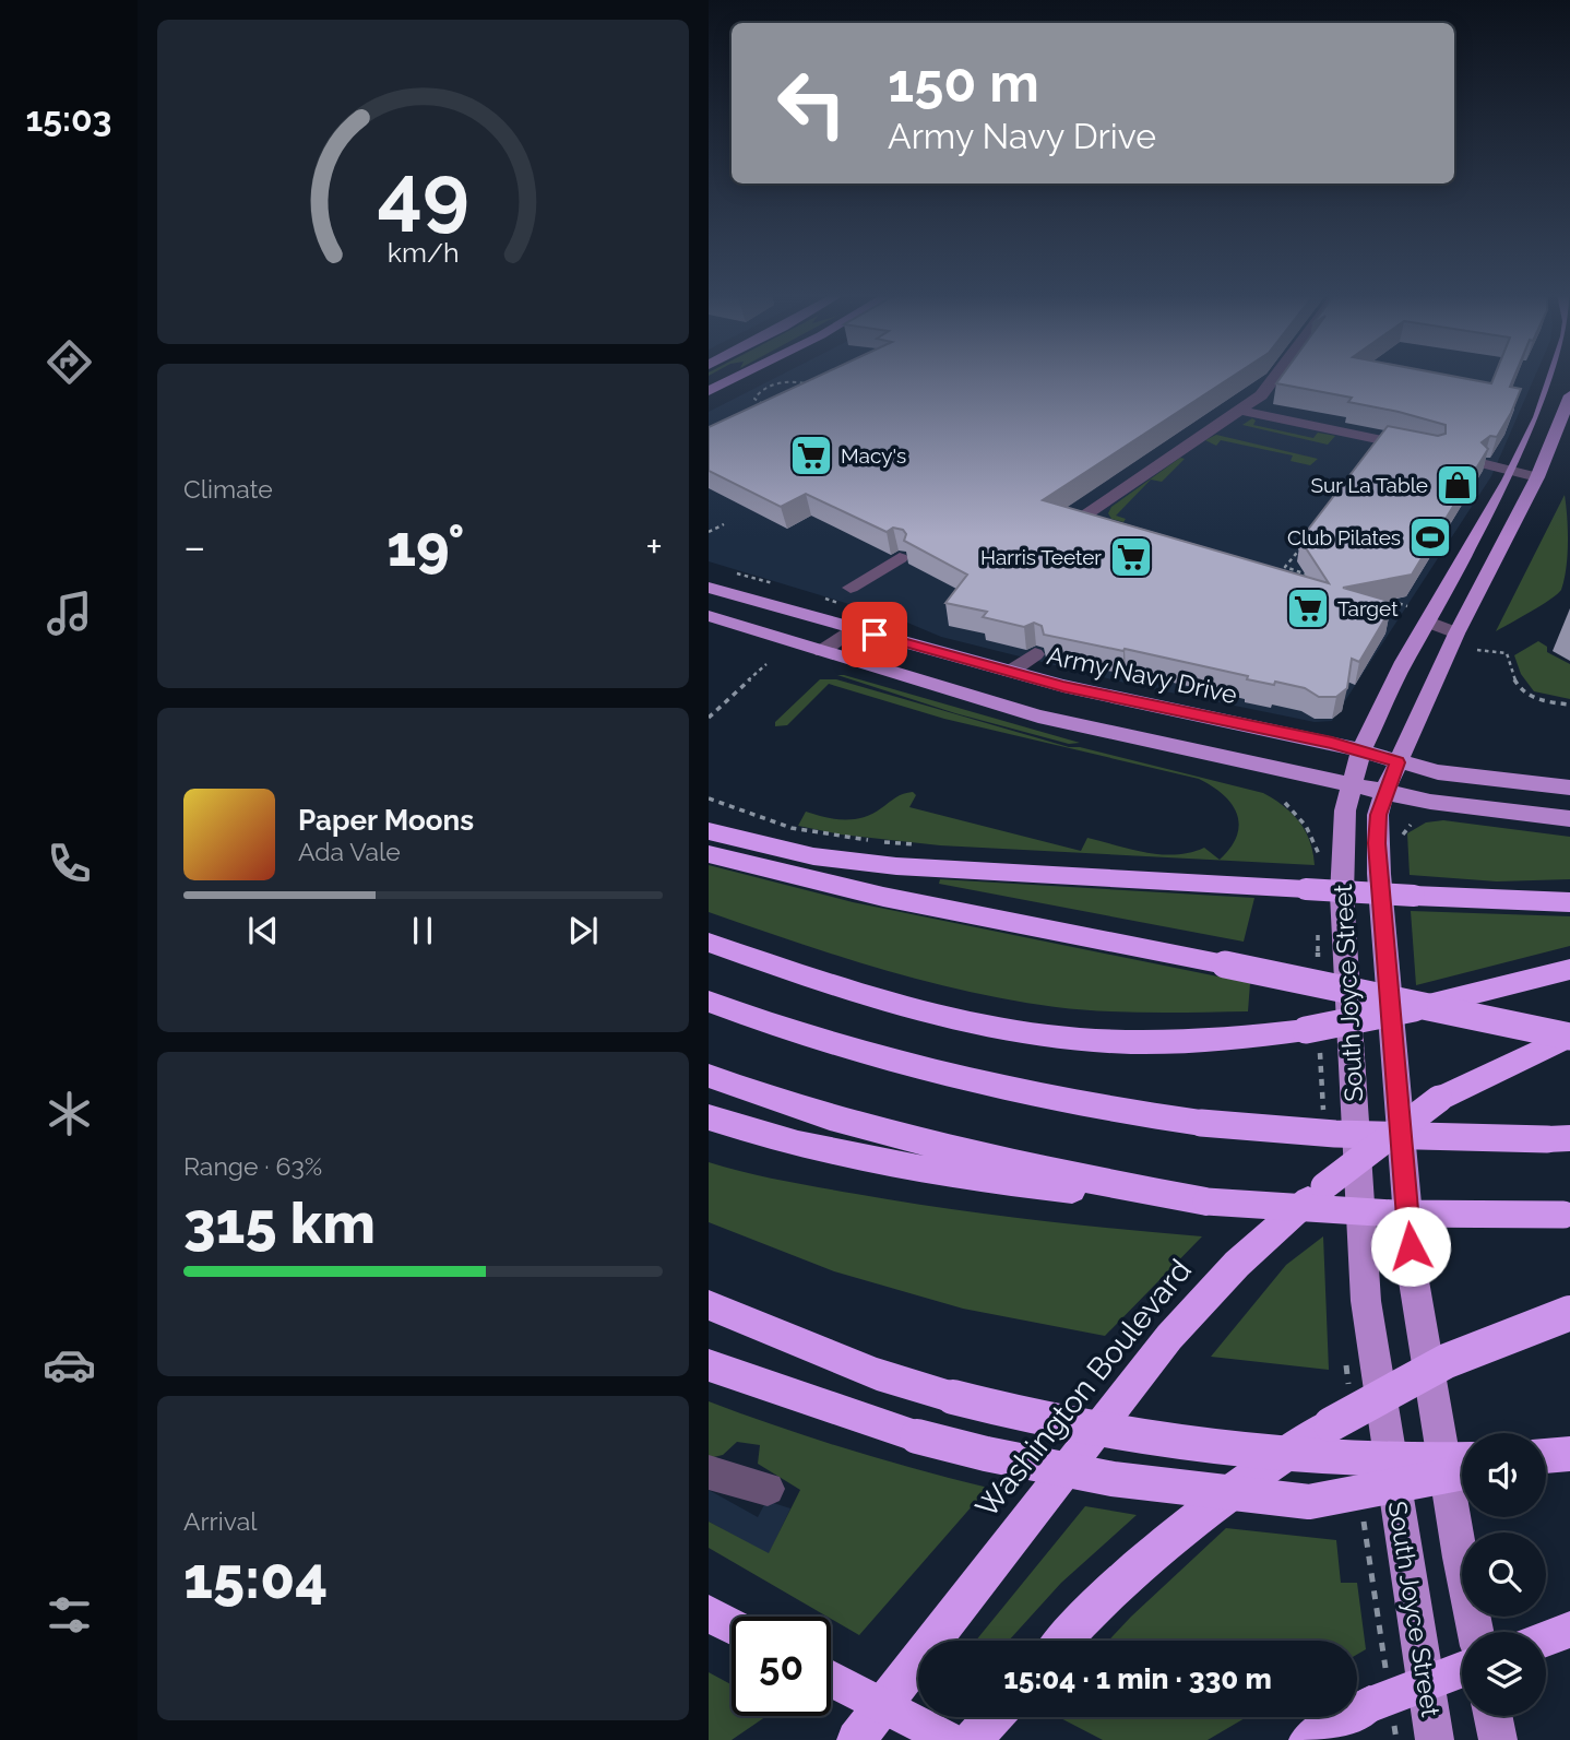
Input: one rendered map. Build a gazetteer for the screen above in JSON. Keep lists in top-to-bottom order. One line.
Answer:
{"streets":{"highway":["Washington Boulevard"],"main road":["Army Navy Drive","South Joyce Street"]},"crossings":[["Army Navy Drive","South Joyce Street"]],"places":{"supermarket":["Macy's","Harris Teeter","Target"],"shop":["Sur La Table"],"sports":["Club Pilates"]},"page":{"tabs":"15:03","turn":["150 m","Army Navy Drive"],"tile":["Climate",["Range · 63%","315 km"],["Arrival","15:04"]],"heat":["−","19°","+"],"song":["Paper Moons","Ada Vale"],"limit":"50","trip":"15:04 · 1 min · 330 m","gauge":["49","km/h"]}}
